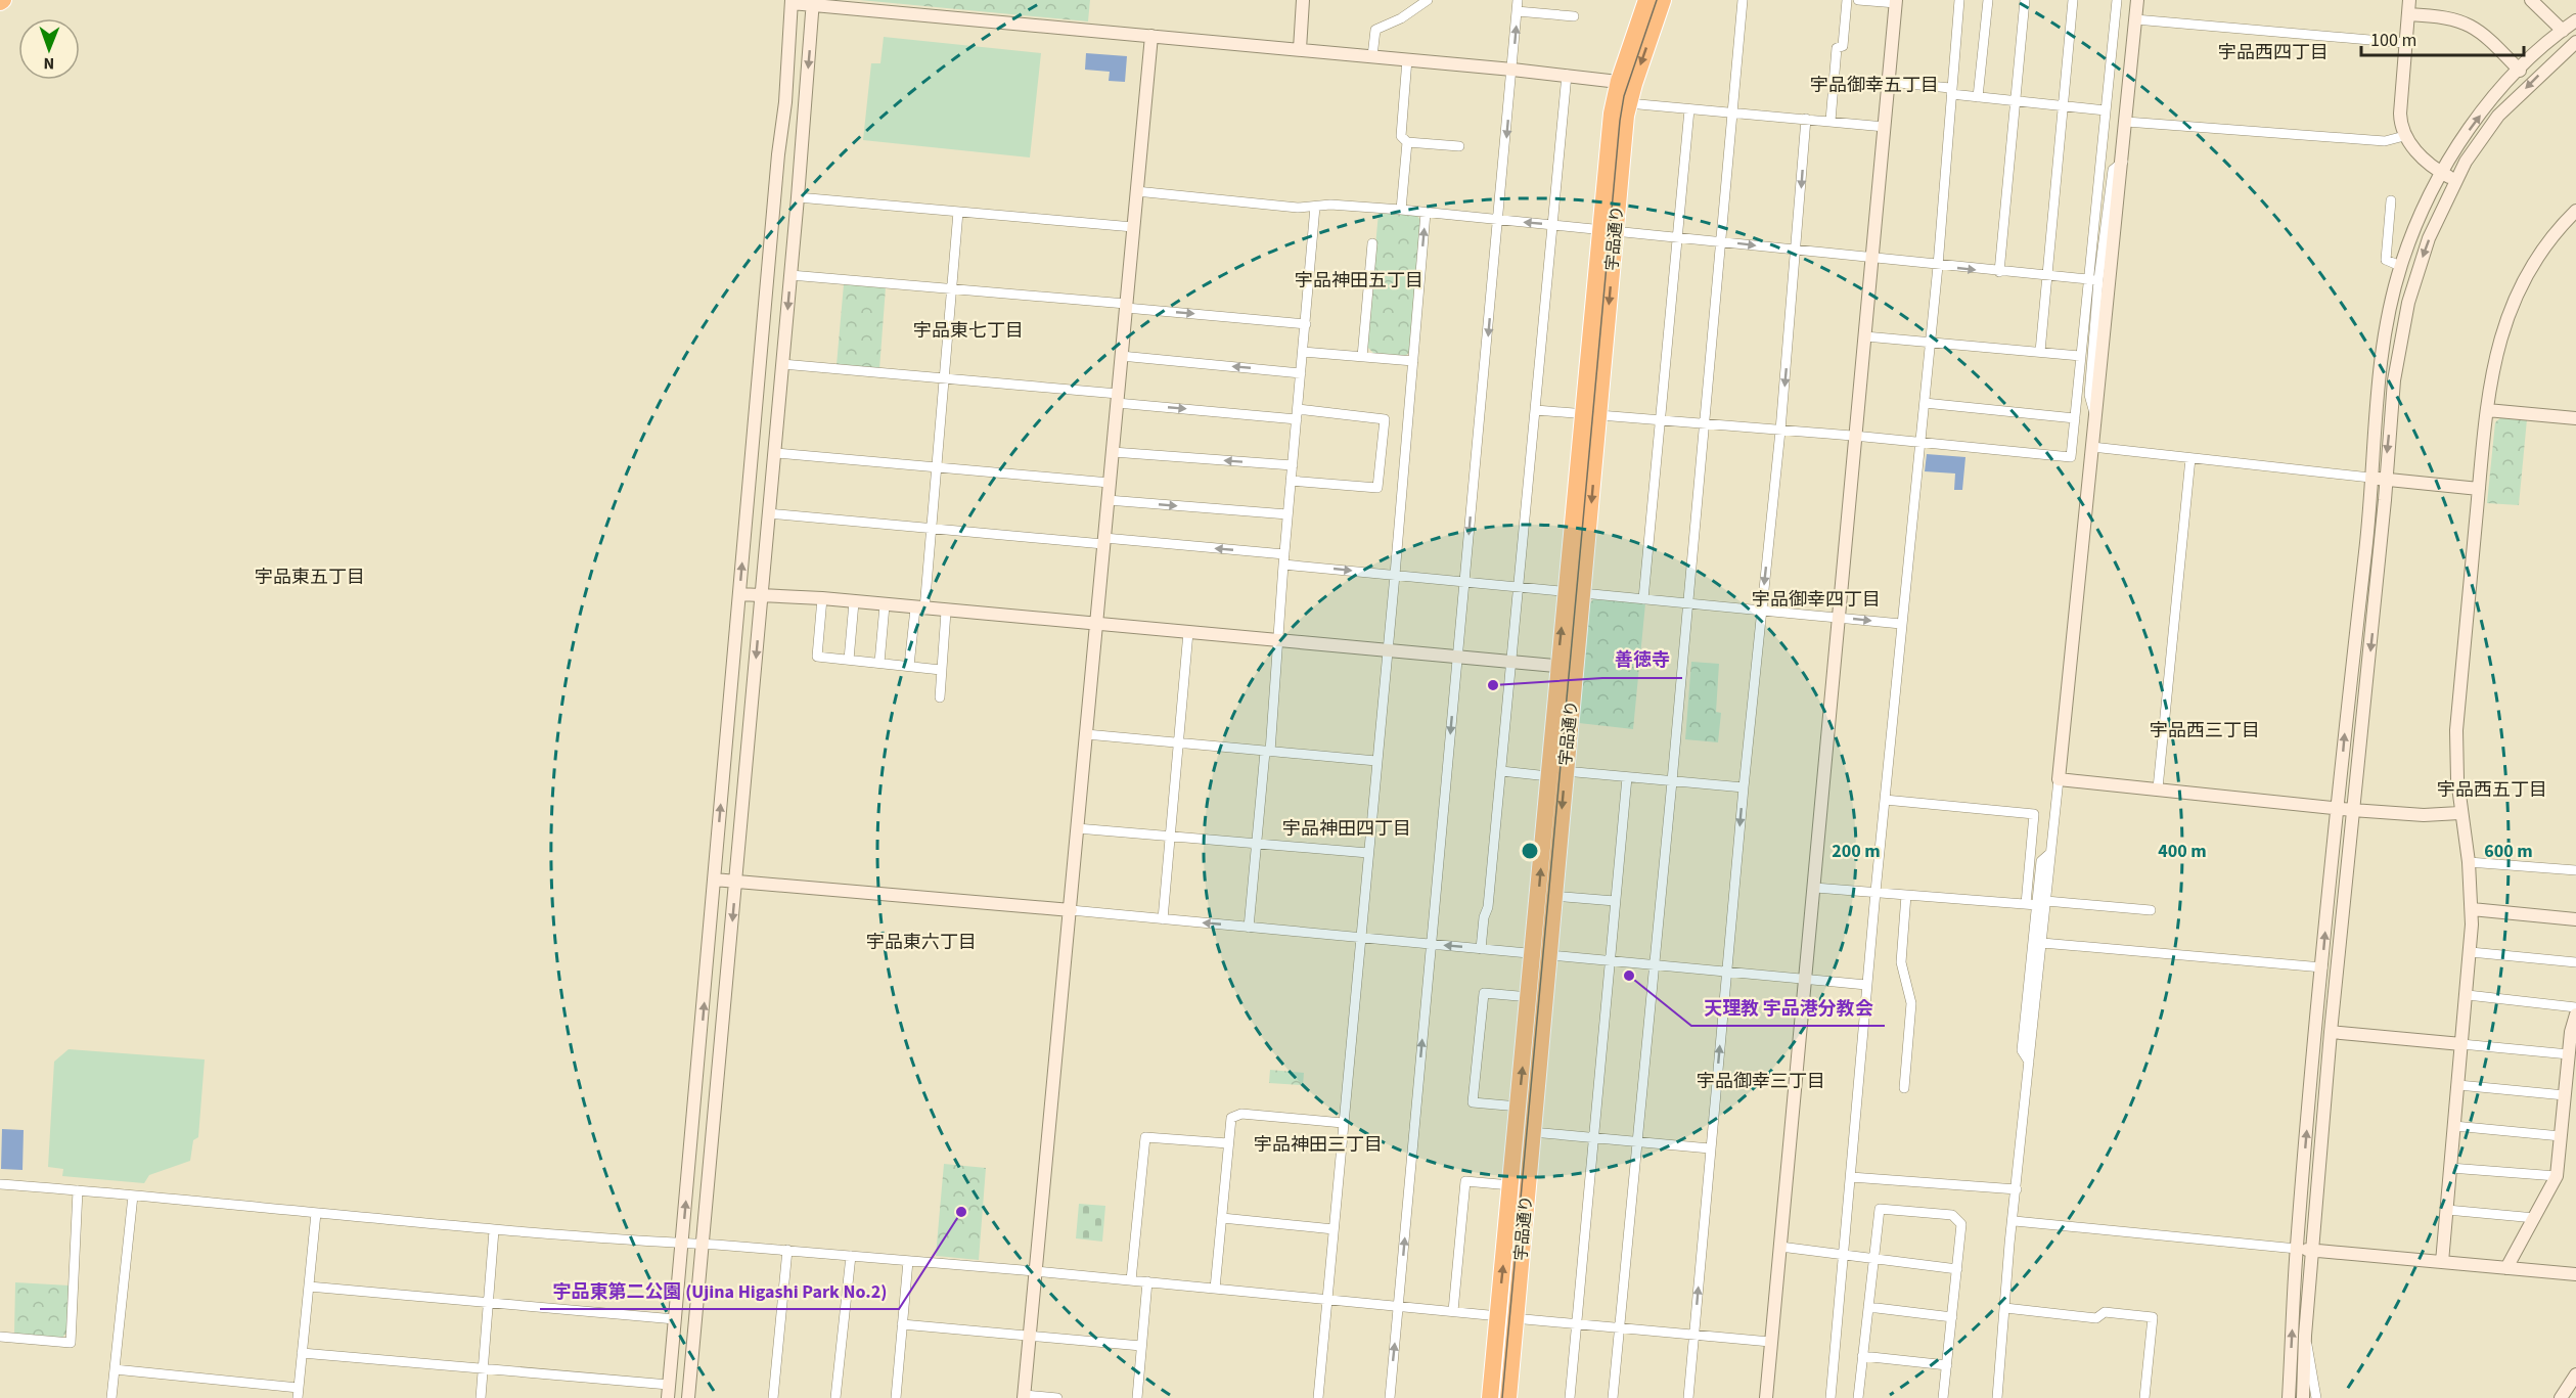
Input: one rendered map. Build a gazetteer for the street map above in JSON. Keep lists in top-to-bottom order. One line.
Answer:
{"streets":{"highway":["宇品通り"]},"districts":["宇品西四丁目","宇品御幸五丁目","宇品神田五丁目","宇品東七丁目","宇品東五丁目","宇品御幸四丁目","宇品西三丁目","宇品西五丁目","宇品神田四丁目","宇品東六丁目","宇品御幸三丁目","宇品神田三丁目"],"places":["善徳寺","天理教 宇品港分教会","宇品東第二公園 (Ujina Higashi Park No.2)"],"scale_bar":"100 m","north":"bottom","rings":["200 m","400 m","600 m"]}
